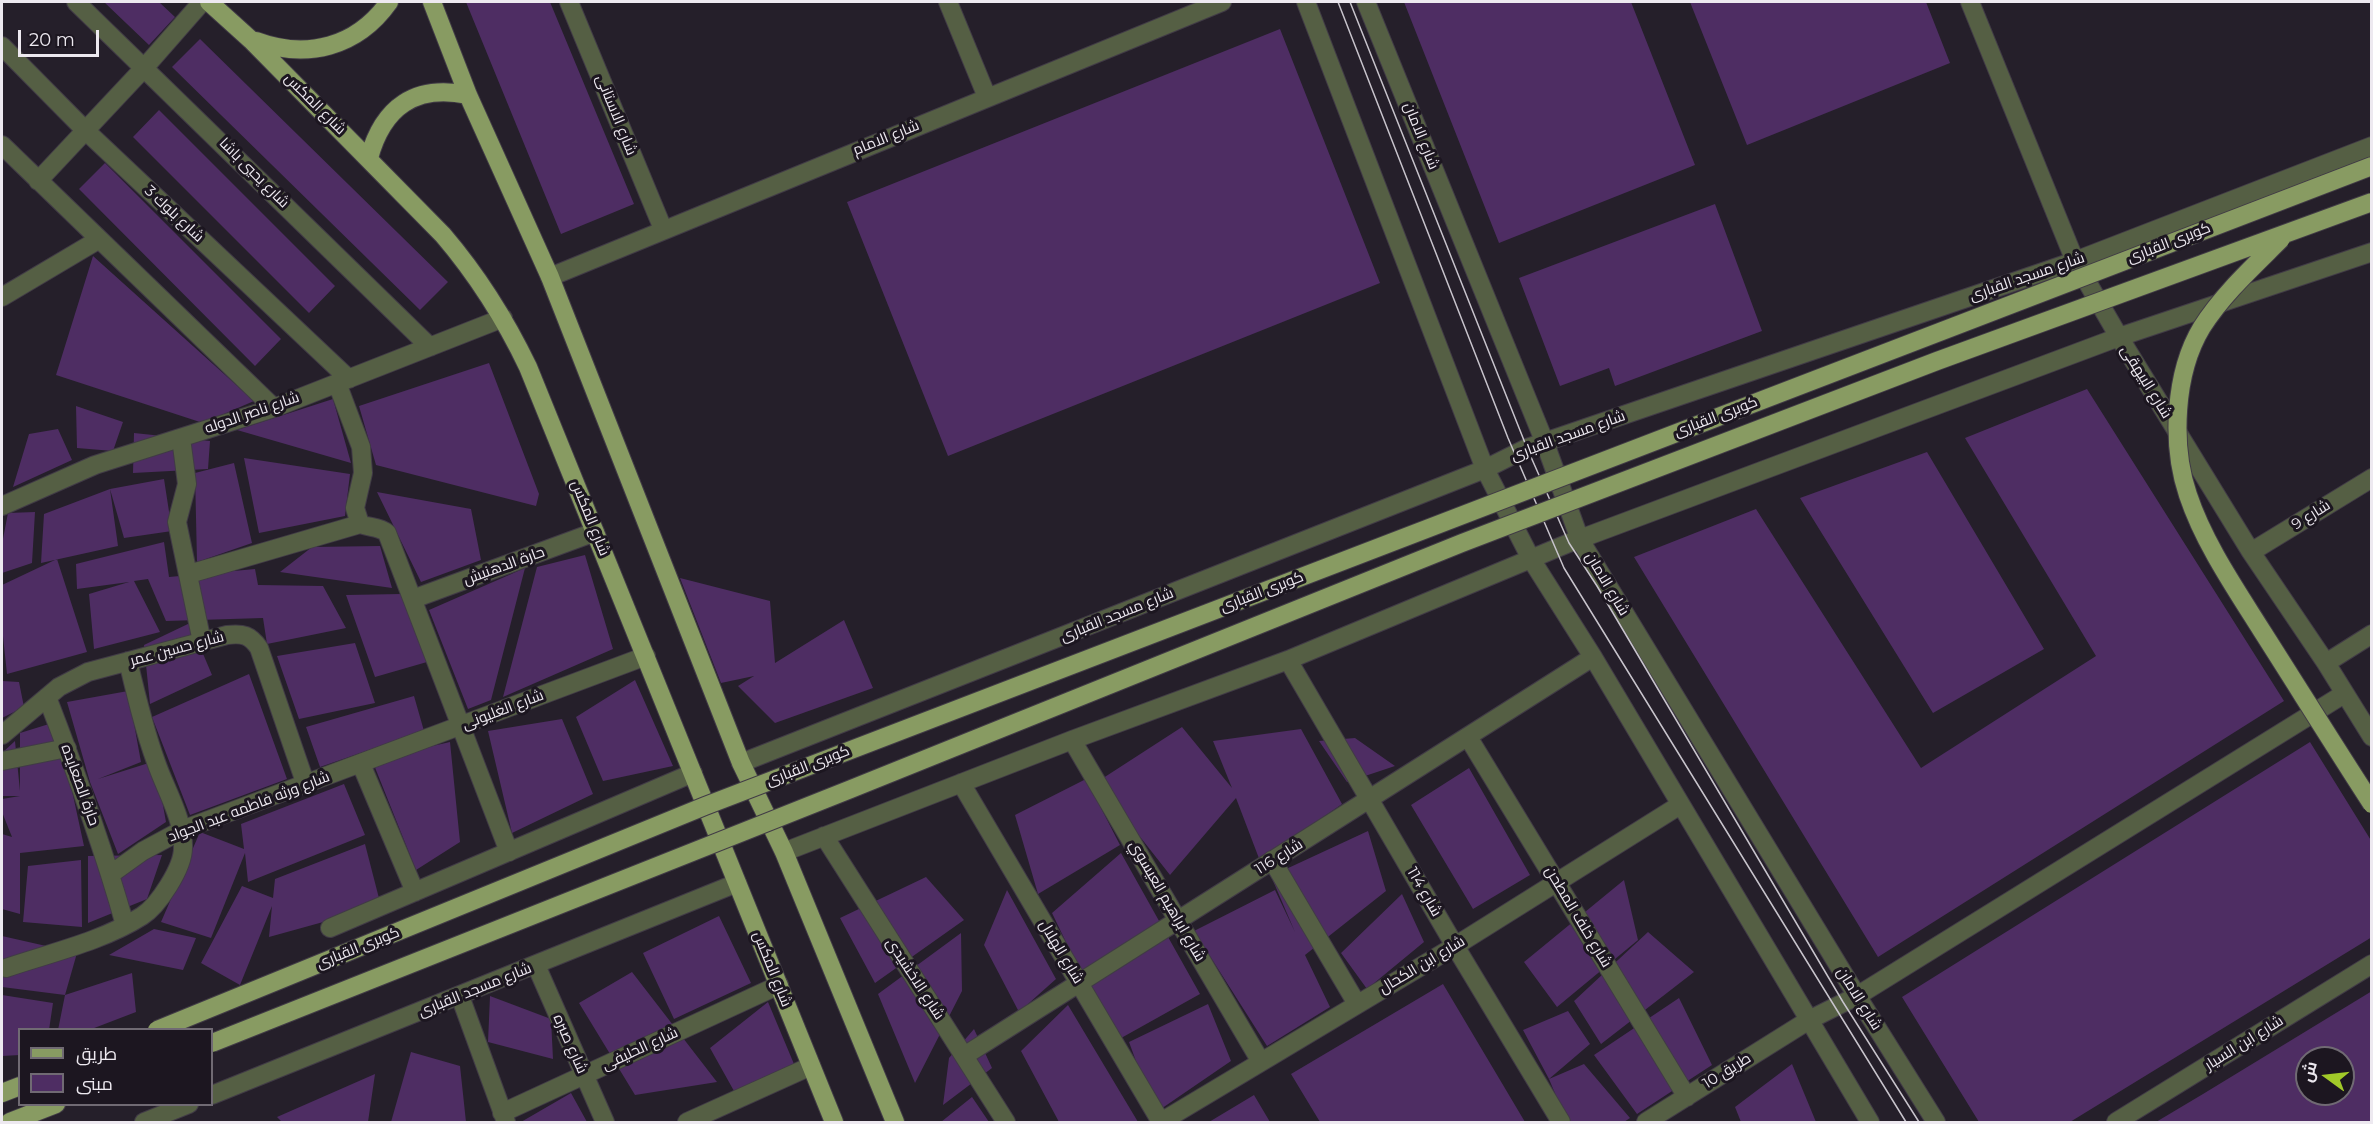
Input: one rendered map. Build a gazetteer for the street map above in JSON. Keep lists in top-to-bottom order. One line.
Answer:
{"streets":{"main road":["شارع المكس","كوبرى القبارى"],"street":["شارع الاستانى","شارع الامان","شارع الامام","شارع يحيي باشا","شارع بلوك 3","شارع مسجد القبارى","شارع البيهقى","شارع ناصر الدوله","شارع 9","حارة الدهنيش","شارع حسين عمر","شارع الغليونى","حارة الصعايده","شارع ورثه فاطمه عبد الجواد","شارع 116","شارع 114","شارع ابراهيم العيسوي","شارع خلف المطحن","شارع الهلال","شارع ابن الكحال","شارع الاخشيدى","شارع ابن السيار","شارع صبره","شارع الحليفى","طريق 10"]},"crossings":[["شارع المكس","شارع مسجد القبارى"],["شارع المكس","شارع ناصر الدوله"],["شارع المكس","حارة الدهنيش"],["شارع المكس","شارع الغليونى"],["شارع المكس","شارع الحليفى"],["شارع الاستانى","شارع الامام"],["شارع الامان","شارع مسجد القبارى"],["شارع الامان","طريق 10"],["شارع يحيي باشا","شارع ناصر الدوله"],["شارع بلوك 3","شارع ناصر الدوله"],["شارع مسجد القبارى","شارع البيهقى"],["شارع مسجد القبارى","شارع صبره"],["شارع البيهقى","شارع 9"],["شارع البيهقى","طريق 10"],["شارع حسين عمر","حارة الصعايده"],["شارع حسين عمر","شارع ورثه فاطمه عبد الجواد"],["شارع الغليونى","شارع ورثه فاطمه عبد الجواد"],["حارة الصعايده","شارع ورثه فاطمه عبد الجواد"],["شارع 116","شارع 114"],["شارع 116","شارع ابراهيم العيسوي"],["شارع 116","شارع خلف المطحن"],["شارع 116","شارع الهلال"],["شارع 116","شارع الاخشيدى"],["شارع 114","شارع ابن الكحال"],["شارع ابراهيم العيسوي","شارع ابن الكحال"],["شارع خلف المطحن","شارع ابن الكحال"],["شارع خلف المطحن","طريق 10"],["شارع الهلال","شارع ابن الكحال"],["شارع صبره","شارع الحليفى"]],"legend":["طريق","مبنى"],"scale_bar":"20 m","north":"left"}
